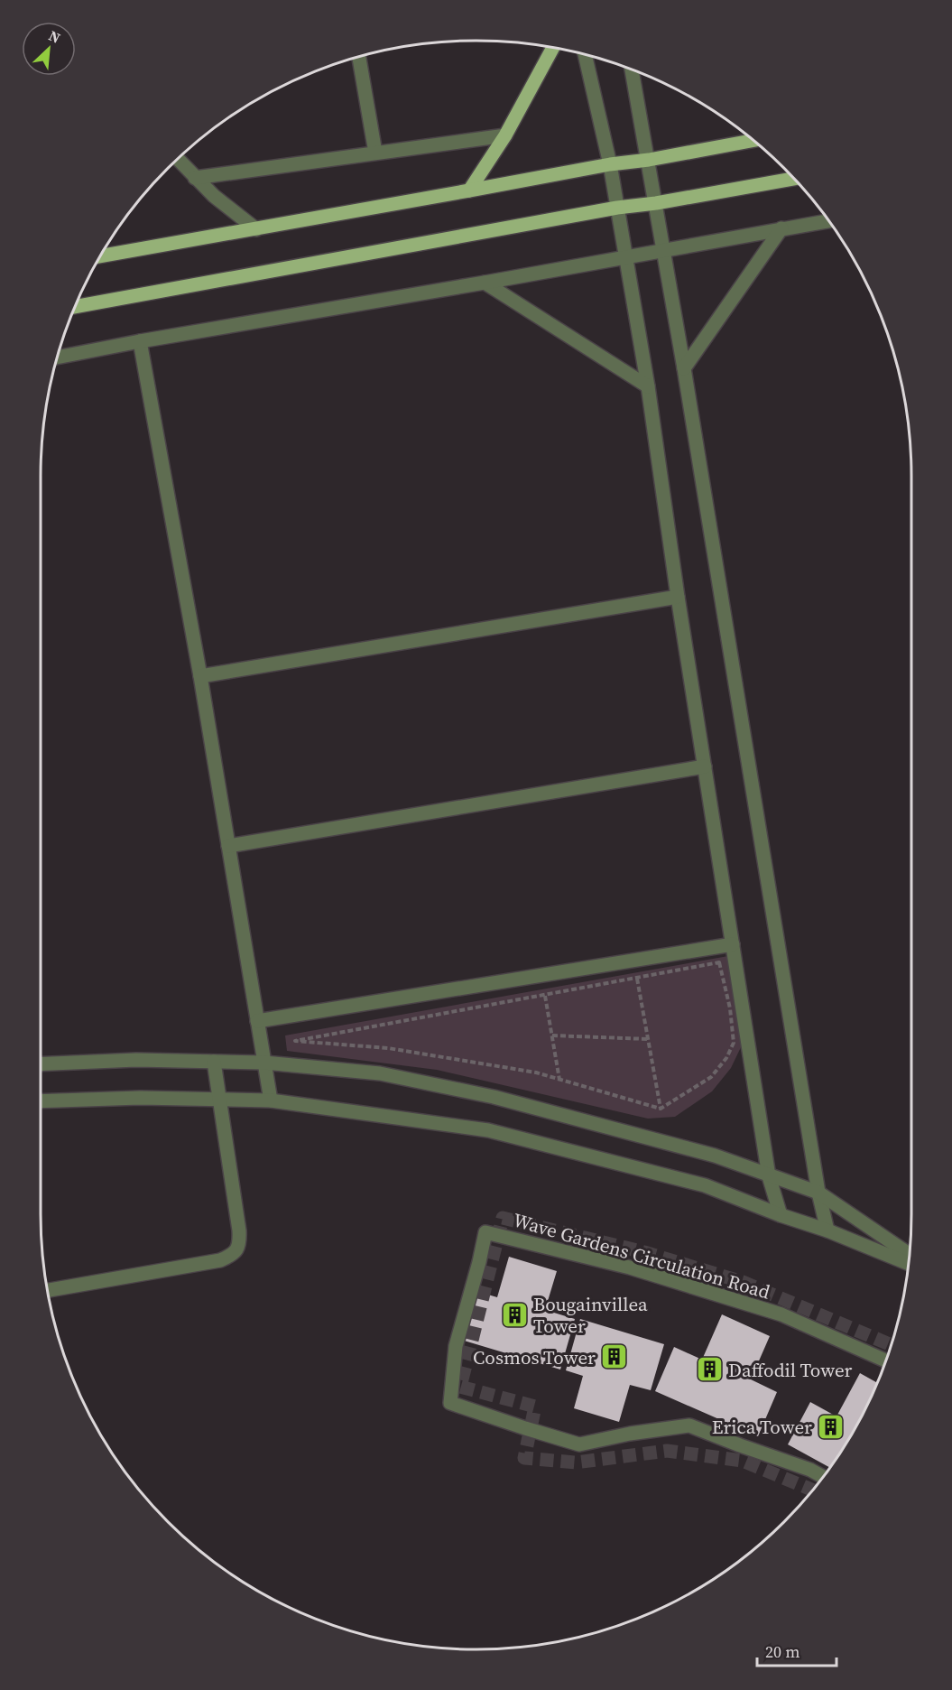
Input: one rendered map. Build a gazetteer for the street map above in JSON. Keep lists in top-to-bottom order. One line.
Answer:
{"streets":{"street":["Wave Gardens Circulation Road"]},"places":{"building":["Bougainvillea Tower","Cosmos Tower","Daffodil Tower","Erica Tower"]},"scale_bar":"20 m","north":"top right"}
